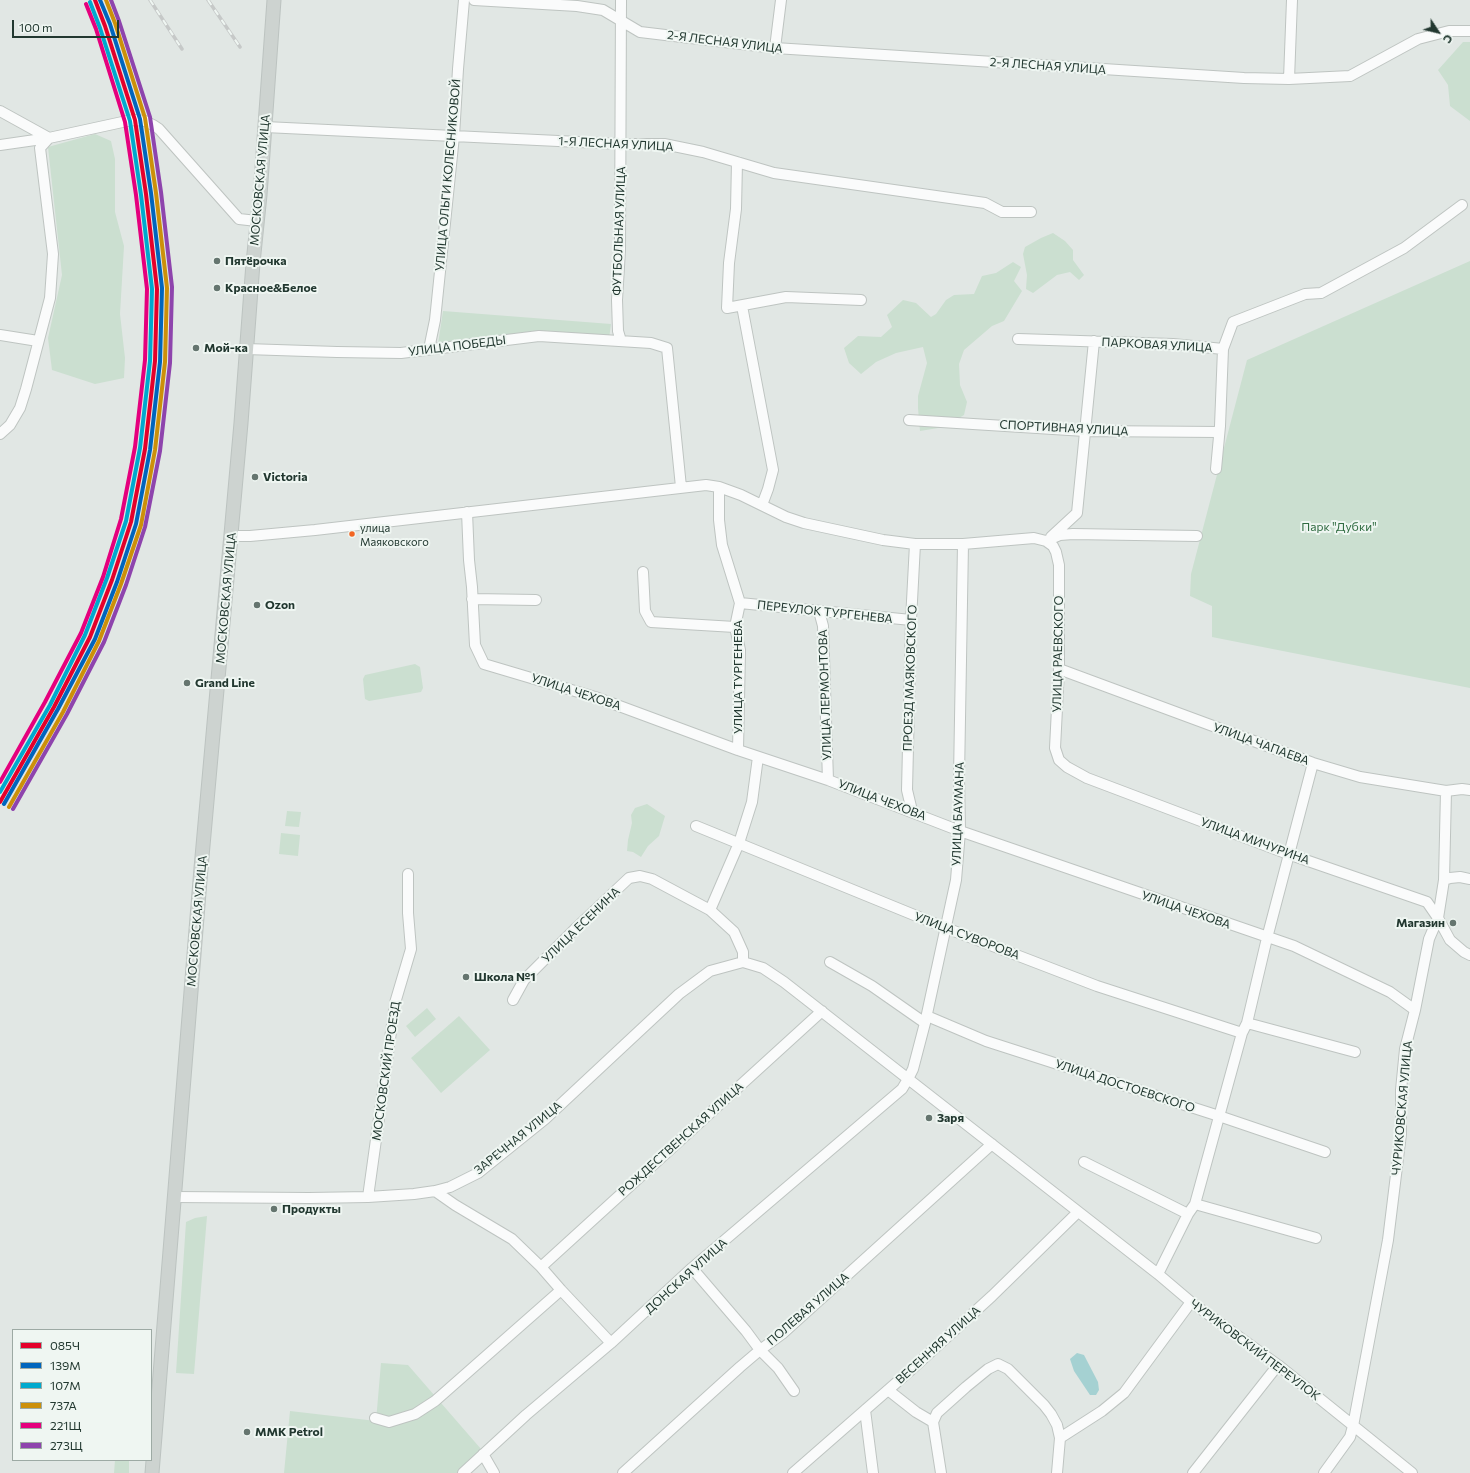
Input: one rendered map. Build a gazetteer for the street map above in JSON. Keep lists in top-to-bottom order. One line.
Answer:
{"streets":{"main road":["МОСКОВСКАЯ УЛИЦА"],"street":["2-Я ЛЕСНАЯ УЛИЦА","1-Я ЛЕСНАЯ УЛИЦА","УЛИЦА ОЛЬГИ КОЛЕСНИКОВОЙ","ФУТБОЛЬНАЯ УЛИЦА","ПАРКОВАЯ УЛИЦА","УЛИЦА ПОБЕДЫ","СПОРТИВНАЯ УЛИЦА","ПЕРЕУЛОК ТУРГЕНЕВА","УЛИЦА РАЕВСКОГО","УЛИЦА ТУРГЕНЕВА","ПРОЕЗД МАЯКОВСКОГО","УЛИЦА ЧЕХОВА","УЛИЦА ЛЕРМОНТОВА","УЛИЦА ЧАПАЕВА","УЛИЦА БАУМАНА","УЛИЦА МИЧУРИНА","УЛИЦА ЕСЕНИНА","УЛИЦА СУВОРОВА","МОСКОВСКИЙ ПРОЕЗД","УЛИЦА ДОСТОЕВСКОГО","ЧУРИКОВСКАЯ УЛИЦА","ЗАРЕЧНАЯ УЛИЦА","РОЖДЕСТВЕНСКАЯ УЛИЦА","ДОНСКАЯ УЛИЦА","ПОЛЕВАЯ УЛИЦА","ВЕСЕННЯЯ УЛИЦА","ЧУРИКОВСКИЙ ПЕРЕУЛОК"]},"crossings":[["2-Я ЛЕСНАЯ УЛИЦА","ФУТБОЛЬНАЯ УЛИЦА"],["1-Я ЛЕСНАЯ УЛИЦА","УЛИЦА ОЛЬГИ КОЛЕСНИКОВОЙ"],["1-Я ЛЕСНАЯ УЛИЦА","МОСКОВСКАЯ УЛИЦА"],["1-Я ЛЕСНАЯ УЛИЦА","ФУТБОЛЬНАЯ УЛИЦА"],["УЛИЦА ОЛЬГИ КОЛЕСНИКОВОЙ","УЛИЦА ПОБЕДЫ"],["МОСКОВСКАЯ УЛИЦА","УЛИЦА ПОБЕДЫ"],["МОСКОВСКАЯ УЛИЦА","ЗАРЕЧНАЯ УЛИЦА"],["ФУТБОЛЬНАЯ УЛИЦА","УЛИЦА ПОБЕДЫ"],["ПЕРЕУЛОК ТУРГЕНЕВА","УЛИЦА ТУРГЕНЕВА"],["ПЕРЕУЛОК ТУРГЕНЕВА","ПРОЕЗД МАЯКОВСКОГО"],["ПЕРЕУЛОК ТУРГЕНЕВА","УЛИЦА ЛЕРМОНТОВА"],["УЛИЦА РАЕВСКОГО","УЛИЦА ЧАПАЕВА"],["УЛИЦА РАЕВСКОГО","УЛИЦА МИЧУРИНА"],["УЛИЦА ТУРГЕНЕВА","УЛИЦА ЧЕХОВА"],["ПРОЕЗД МАЯКОВСКОГО","УЛИЦА ЧЕХОВА"],["УЛИЦА ЧЕХОВА","УЛИЦА ЛЕРМОНТОВА"],["УЛИЦА ЧЕХОВА","УЛИЦА БАУМАНА"],["УЛИЦА ЧЕХОВА","ЧУРИКОВСКАЯ УЛИЦА"],["УЛИЦА ЧАПАЕВА","ЧУРИКОВСКАЯ УЛИЦА"],["УЛИЦА БАУМАНА","УЛИЦА СУВОРОВА"],["УЛИЦА БАУМАНА","УЛИЦА ДОСТОЕВСКОГО"],["УЛИЦА БАУМАНА","ДОНСКАЯ УЛИЦА"],["УЛИЦА БАУМАНА","ЧУРИКОВСКИЙ ПЕРЕУЛОК"],["УЛИЦА МИЧУРИНА","ЧУРИКОВСКАЯ УЛИЦА"],["МОСКОВСКИЙ ПРОЕЗД","ЗАРЕЧНАЯ УЛИЦА"],["ЧУРИКОВСКАЯ УЛИЦА","ЧУРИКОВСКИЙ ПЕРЕУЛОК"],["ЗАРЕЧНАЯ УЛИЦА","ЧУРИКОВСКИЙ ПЕРЕУЛОК"],["РОЖДЕСТВЕНСКАЯ УЛИЦА","ЧУРИКОВСКИЙ ПЕРЕУЛОК"],["ДОНСКАЯ УЛИЦА","ЧУРИКОВСКИЙ ПЕРЕУЛОК"],["ПОЛЕВАЯ УЛИЦА","ЧУРИКОВСКИЙ ПЕРЕУЛОК"],["ВЕСЕННЯЯ УЛИЦА","ЧУРИКОВСКИЙ ПЕРЕУЛОК"]],"parks":["Парк \"Дубки\""],"places":["Пятёрочка","Красное&Белое","Мой-ка","Victoria","улица Маяковского","Ozon","Grand Line","Магазин","Школа №1","Заря","Продукты","MMK Petrol"],"lines":["transit line 085Ч","transit line 139М","transit line 737А","transit line 273Щ","transit line 107М","transit line 221Щ"],"legend":["085Ч","139М","107М","737А","221Щ","273Щ"],"scale_bar":"100 m","north":"bottom right"}
